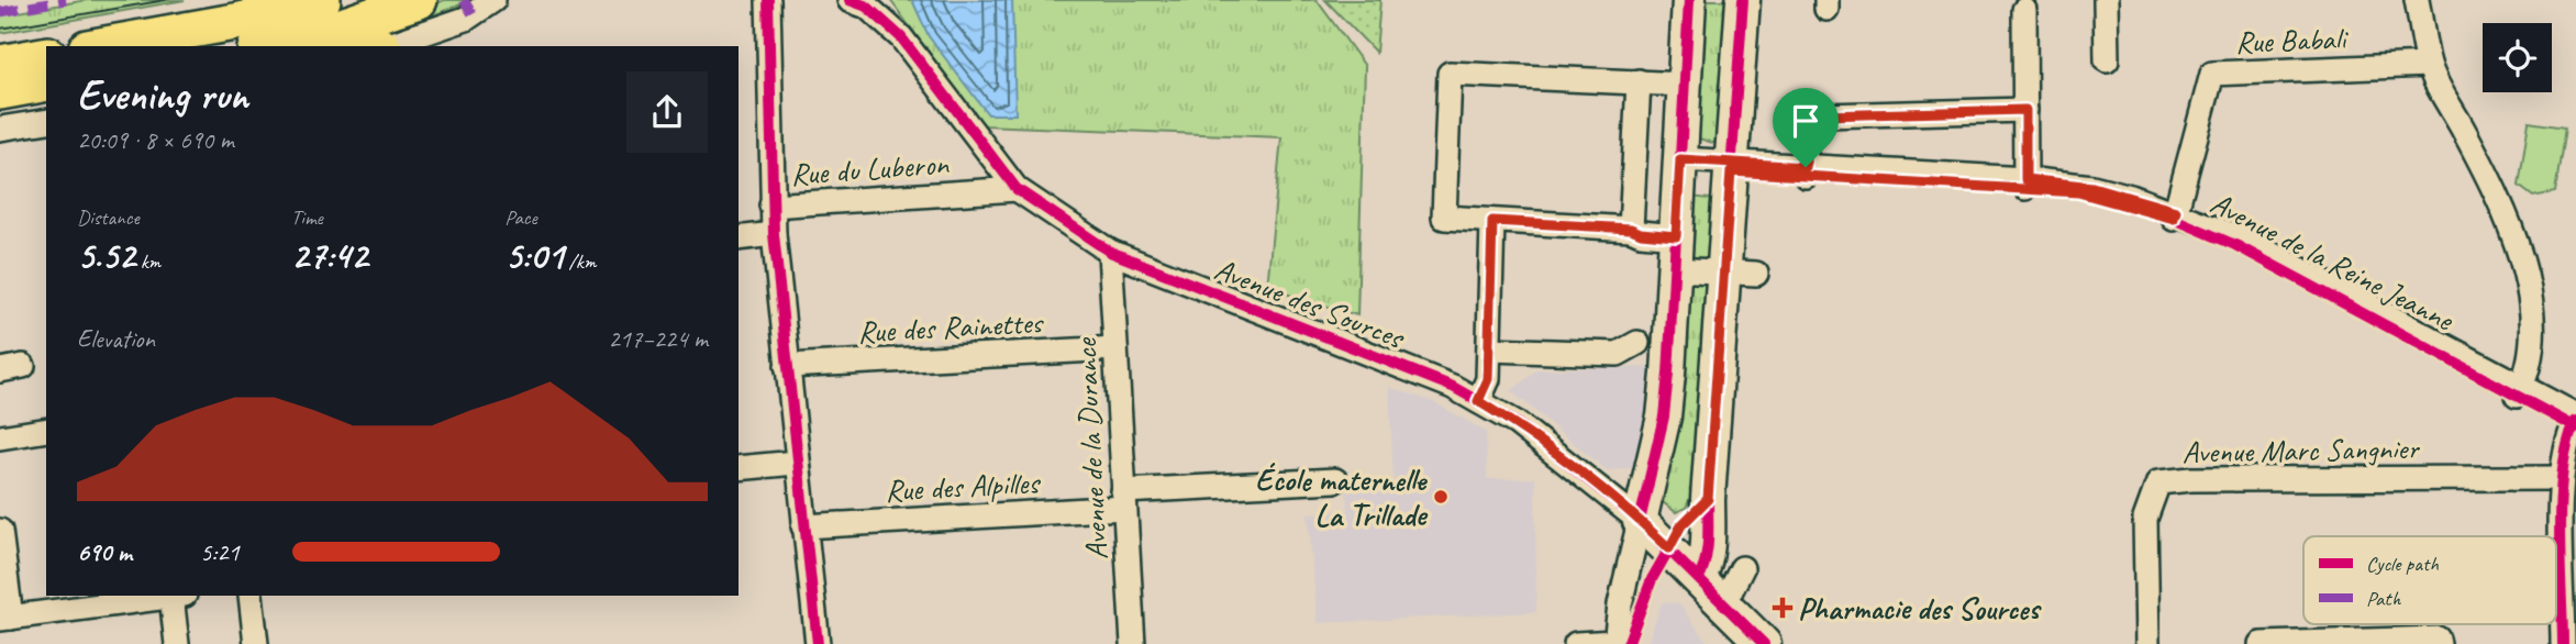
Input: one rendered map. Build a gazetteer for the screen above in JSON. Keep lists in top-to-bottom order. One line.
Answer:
{"streets":{"street":["Rue Babali","Rue du Luberon","Avenue de la Reine Jeanne","Avenue des Sources","Rue des Rainettes","Avenue de la Durance","Avenue Marc Sangnier","Rue des Alpilles"]},"crossings":[["Rue Babali","Avenue de la Reine Jeanne"],["Rue du Luberon","Avenue des Sources"],["Avenue des Sources","Avenue de la Durance"],["Rue des Rainettes","Avenue de la Durance"],["Avenue de la Durance","Rue des Alpilles"]],"places":{"other":["École maternelle La Trillade"],"health":["Pharmacie des Sources"]},"legend":["Cycle path","Path"],"page":{"heading":["Evening run","20:09 · 8 × 690 m"],"stats":[["Distance","5.52 km"],["Time","27:42"],["Pace","5:01 /km"]],"chart":["Elevation","217–224 m"],"list":[{"name":"690 m","note":"5:21"}]}}
